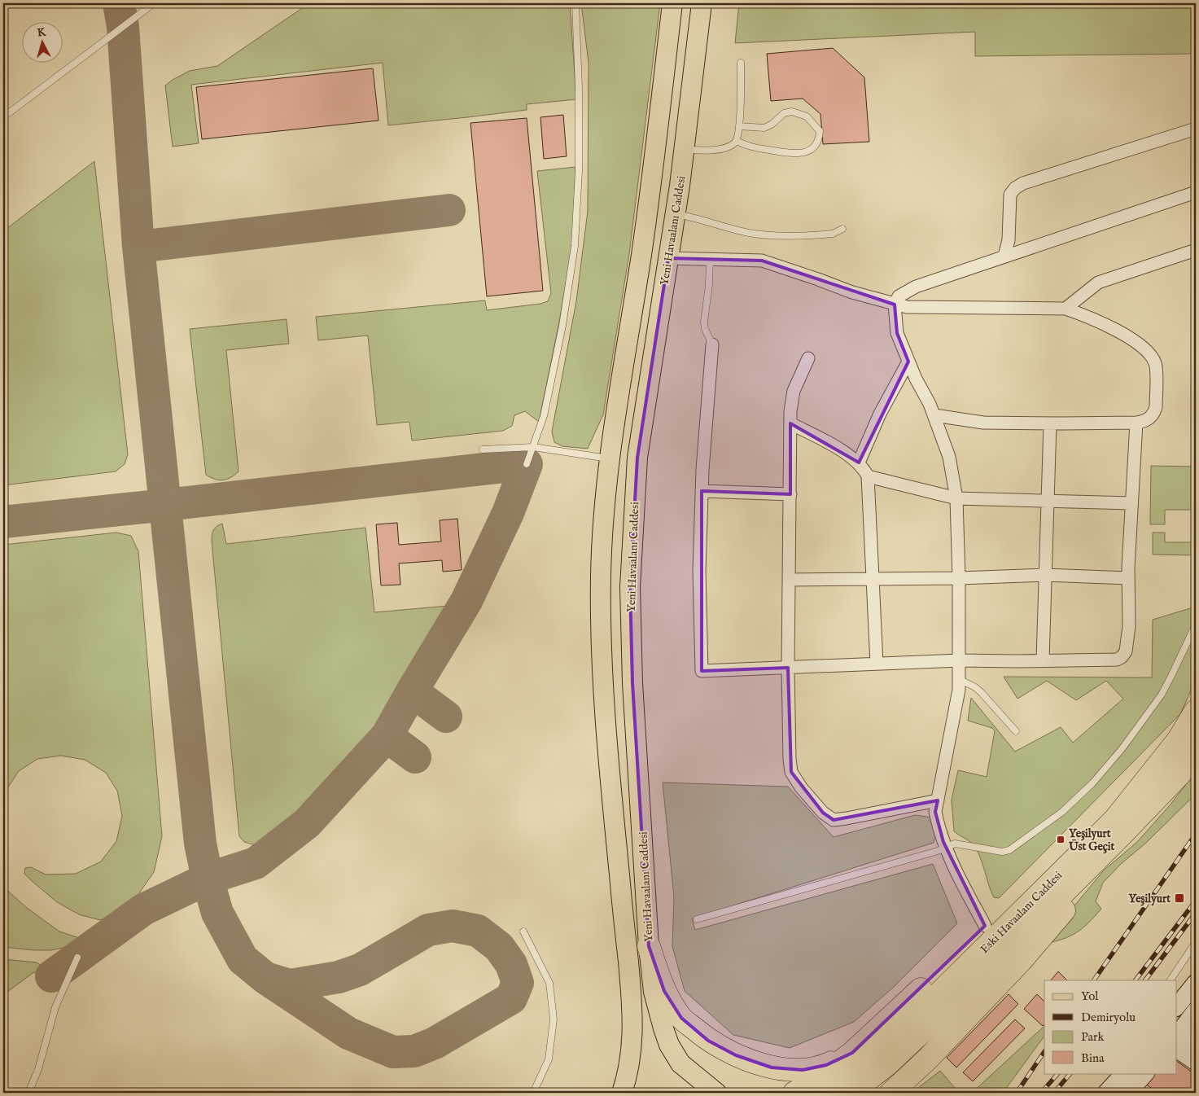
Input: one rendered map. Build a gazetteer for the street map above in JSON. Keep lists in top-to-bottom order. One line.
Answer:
{"streets":{"highway":["Eski Havaalanı Caddesi"],"main road":["Yeni Havaalanı Caddesi"]},"places":{"transit":["Yeşilyurt Üst Geçit","Yeşilyurt"]},"legend":["Yol","Demiryolu","Park","Bina"],"north":"top"}
